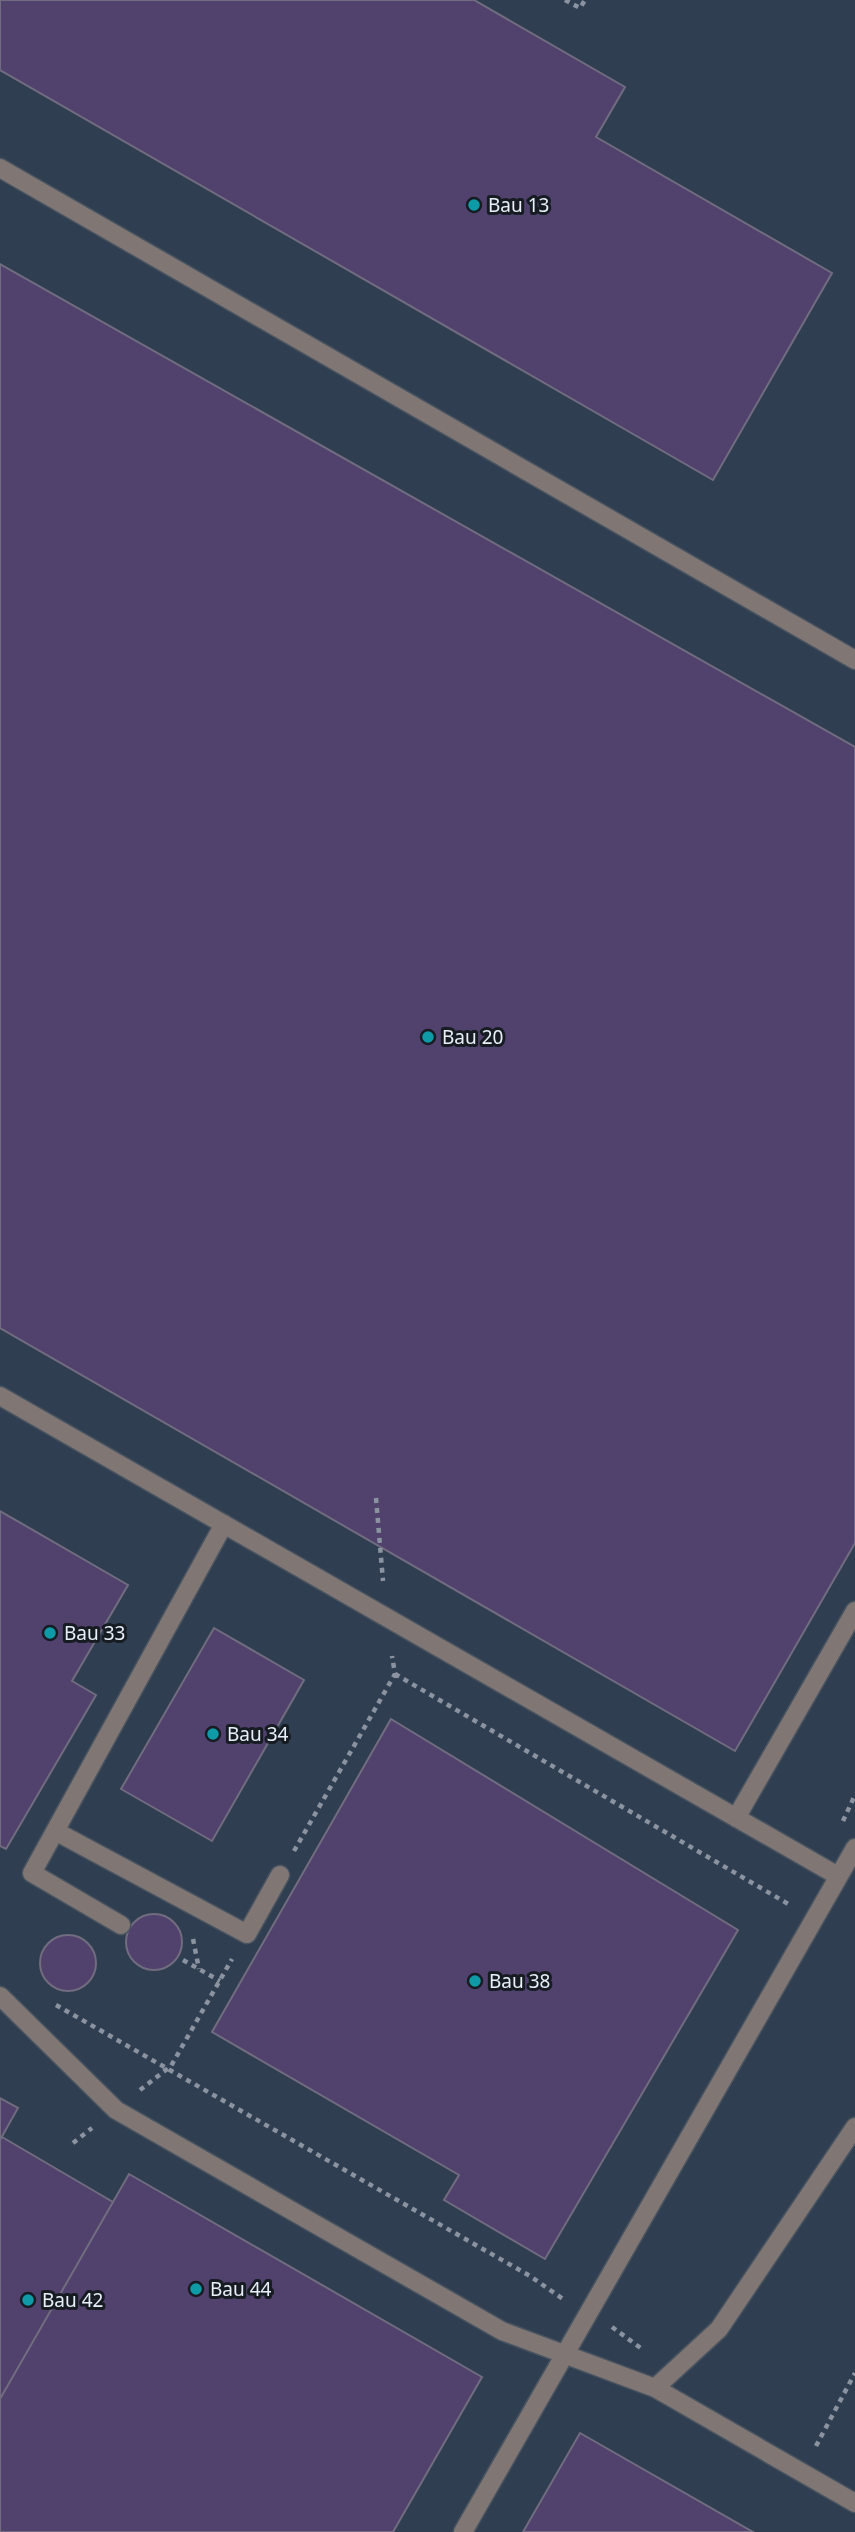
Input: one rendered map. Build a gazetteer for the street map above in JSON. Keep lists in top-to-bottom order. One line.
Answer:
{"places":["Bau 13","Bau 20","Bau 33","Bau 34","Bau 38","Bau 44","Bau 42"]}
